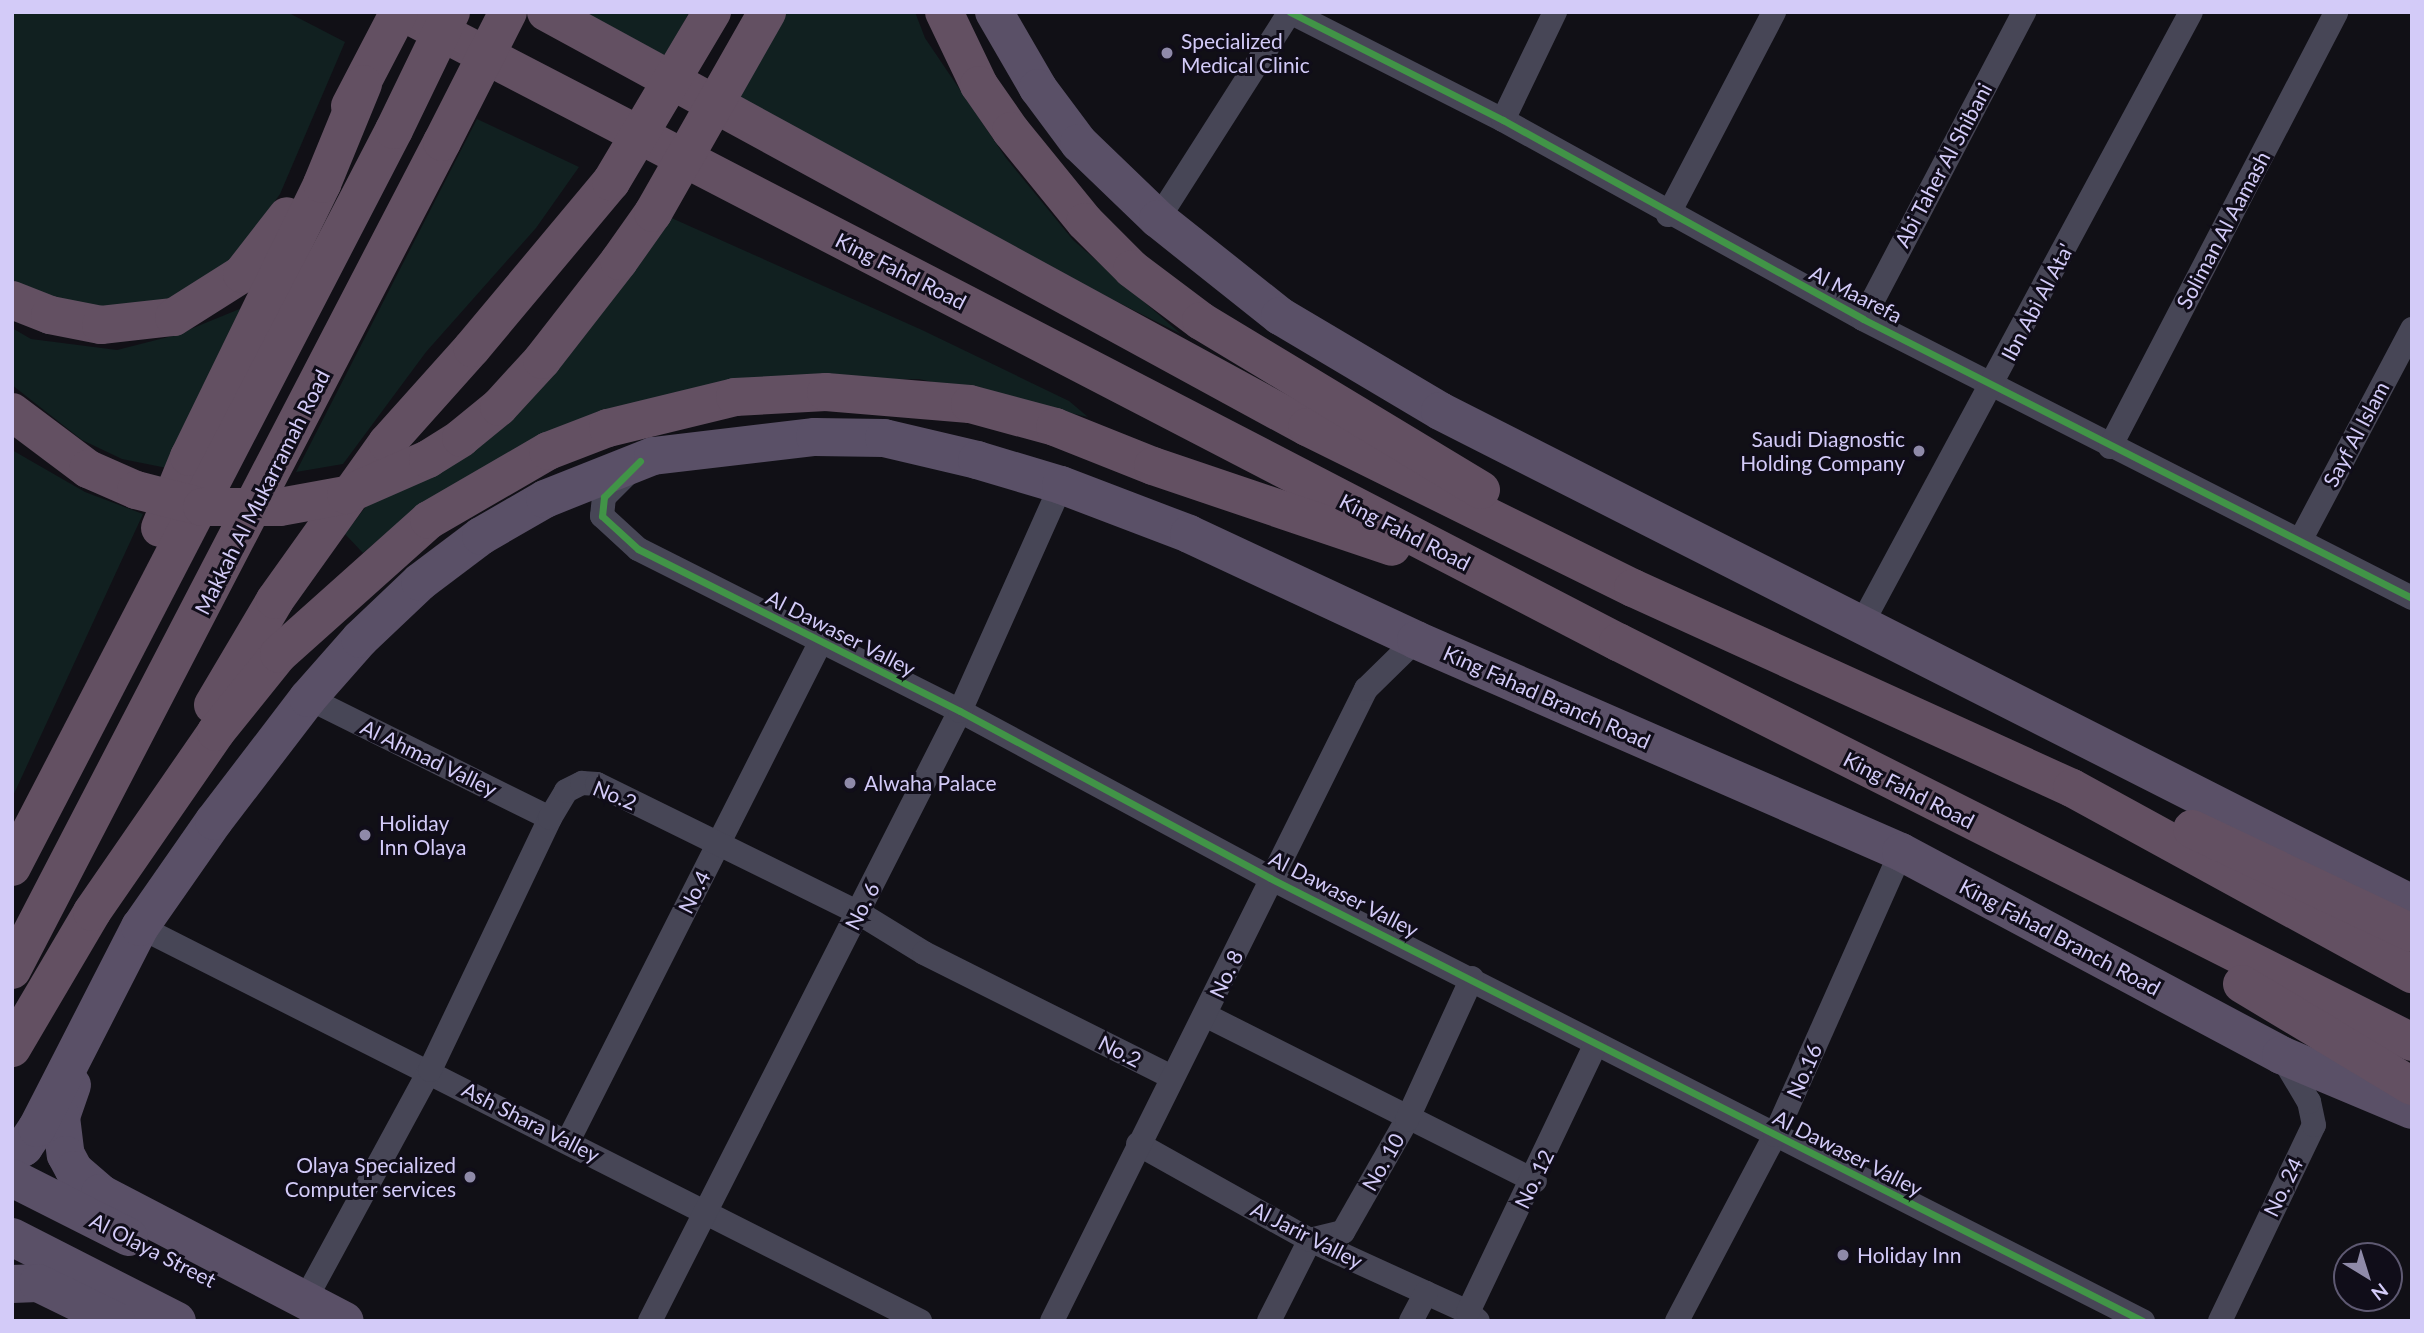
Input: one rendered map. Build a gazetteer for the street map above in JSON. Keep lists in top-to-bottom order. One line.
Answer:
{"streets":{"highway":["King Fahd Road","Makkah Al Mukarramah Road"],"main road":["King Fahad Branch Road","Al Olaya Street"],"street":["Abi Taher Al Shibani","Soliman Al Aamash","Al Maarefa","Ibn Abi Al Ata'","Sayf Al Islam","Al Dawaser Valley","Al Ahmad Valley","No.2","No.4","No. 6","No. 8","No.16","Ash Shara Valley","No. 10","No. 12","No. 24","Al Jarir Valley"]},"crossings":[["Abi Taher Al Shibani","Al Maarefa"],["Soliman Al Aamash","Al Maarefa"],["Al Maarefa","Ibn Abi Al Ata'"],["Al Maarefa","Sayf Al Islam"],["Al Dawaser Valley","King Fahad Branch Road"],["Al Dawaser Valley","No.4"],["Al Dawaser Valley","No. 6"],["Al Dawaser Valley","No. 8"],["Al Dawaser Valley","No.16"],["Al Dawaser Valley","No. 10"],["Al Dawaser Valley","No. 12"],["King Fahad Branch Road","Al Ahmad Valley"],["King Fahad Branch Road","No. 6"],["King Fahad Branch Road","No. 8"],["King Fahad Branch Road","No.16"],["King Fahad Branch Road","Ash Shara Valley"],["King Fahad Branch Road","No. 24"],["Al Ahmad Valley","No.2"],["No.2","No.4"],["No.2","No. 6"],["No.2","No. 8"],["No.2","Ash Shara Valley"],["No.2","Al Olaya Street"],["No.4","Ash Shara Valley"],["No. 6","Ash Shara Valley"],["No. 8","Al Jarir Valley"],["No. 10","Al Jarir Valley"],["No. 12","Al Jarir Valley"]],"places":["Specialized Medical Clinic","Saudi Diagnostic Holding Company","Alwaha Palace","Holiday Inn Olaya","Olaya Specialized Computer services","Holiday Inn"],"north":"bottom right"}
